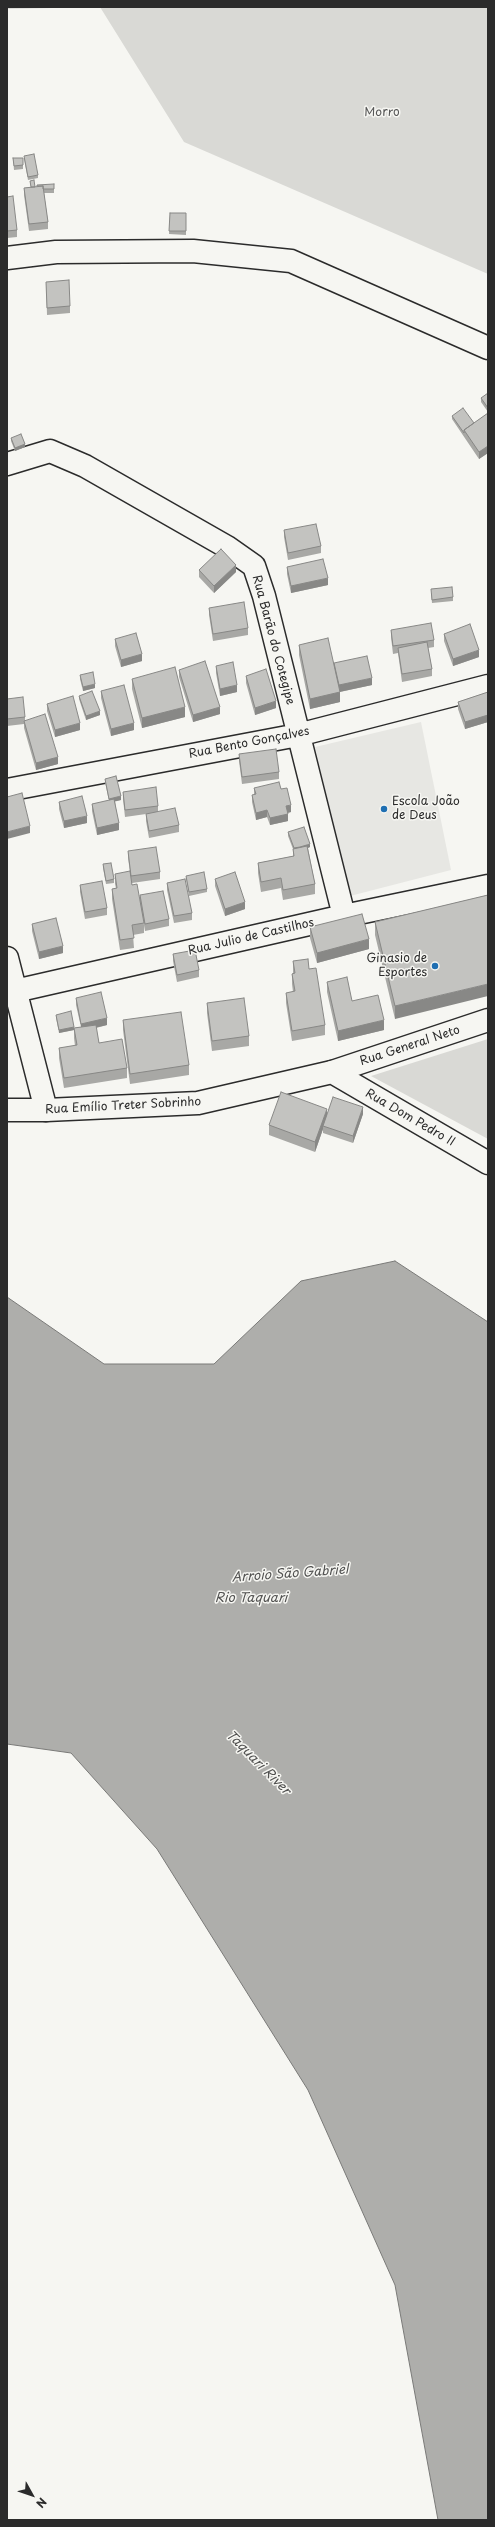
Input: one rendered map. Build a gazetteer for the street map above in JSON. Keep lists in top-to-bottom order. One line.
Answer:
{"streets":{"street":["Rua Barão do Cotegipe","Rua Bento Gonçalves","Rua Julio de Castilhos","Rua General Neto","Rua Emílio Treter Sobrinho","Rua Dom Pedro II"]},"crossings":[["Rua Barão do Cotegipe","Rua Bento Gonçalves"],["Rua Barão do Cotegipe","Rua Julio de Castilhos"],["Rua General Neto","Rua Emílio Treter Sobrinho"],["Rua General Neto","Rua Dom Pedro II"],["Rua Emílio Treter Sobrinho","Rua Dom Pedro II"]],"water":["Arroio São Gabriel","Rio Taquari","Taquari River"],"parks":["Morro"],"places":["Escola João de Deus","Ginasio de Esportes"],"north":"bottom right"}
